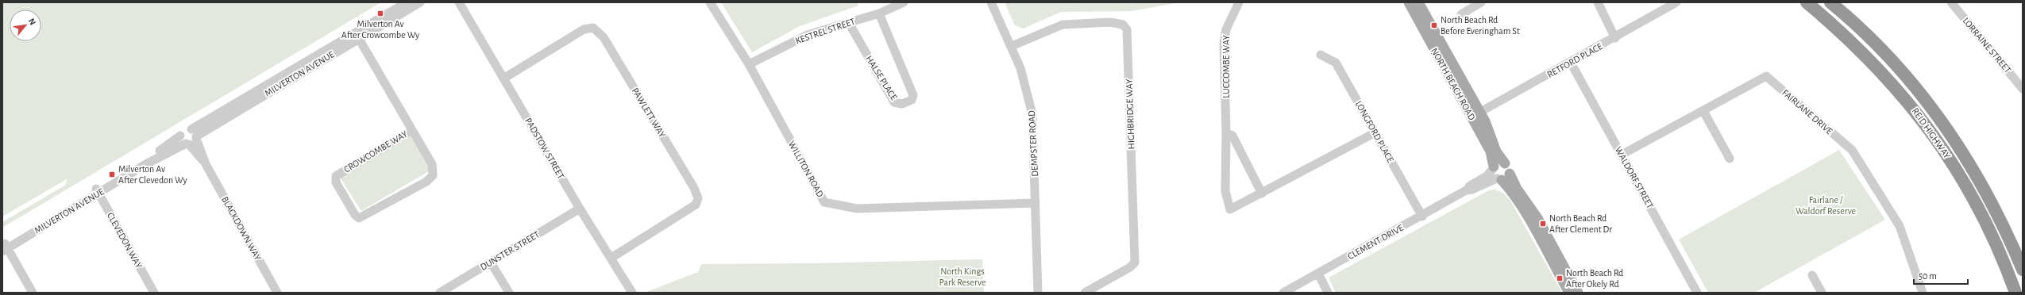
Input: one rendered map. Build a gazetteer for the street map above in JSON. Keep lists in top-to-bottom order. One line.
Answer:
{"streets":{"highway":["REID HIGHWAY"],"main road":["NORTH BEACH ROAD"],"street":["KESTREL STREET","LORRAINE STREET","RETFORD PLACE","LUCCOMBE WAY","MILVERTON AVENUE","HALSE PLACE","FAIRLANE DRIVE","PAWLETT WAY","HIGHBRIDGE WAY","LONGFORD PLACE","DEMPSTER ROAD","PADSTOW STREET","CROWCOMBE WAY","WILLITON ROAD","WALDORF STREET","BLACKDOWN WAY","CLEVEDON WAY","CLEMENT DRIVE","DUNSTER STREET"]},"crossings":[["KESTREL STREET","HALSE PLACE"],["KESTREL STREET","WILLITON ROAD"],["RETFORD PLACE","NORTH BEACH ROAD"],["RETFORD PLACE","WALDORF STREET"],["LUCCOMBE WAY","LONGFORD PLACE"],["MILVERTON AVENUE","CROWCOMBE WAY"],["MILVERTON AVENUE","BLACKDOWN WAY"],["MILVERTON AVENUE","CLEVEDON WAY"],["NORTH BEACH ROAD","CLEMENT DRIVE"],["FAIRLANE DRIVE","WALDORF STREET"],["PAWLETT WAY","PADSTOW STREET"],["HIGHBRIDGE WAY","DEMPSTER ROAD"],["LONGFORD PLACE","CLEMENT DRIVE"],["DEMPSTER ROAD","WILLITON ROAD"],["PADSTOW STREET","DUNSTER STREET"]],"parks":["Fairlane / Waldorf Reserve","North Kings Park Reserve"],"places":{"transit":["Milverton Av After Crowcombe Wy","North Beach Rd Before Everingham St","Milverton Av After Clevedon Wy","North Beach Rd After Clement Dr","North Beach Rd After Okely Rd"]},"scale_bar":"50 m","north":"top right"}
